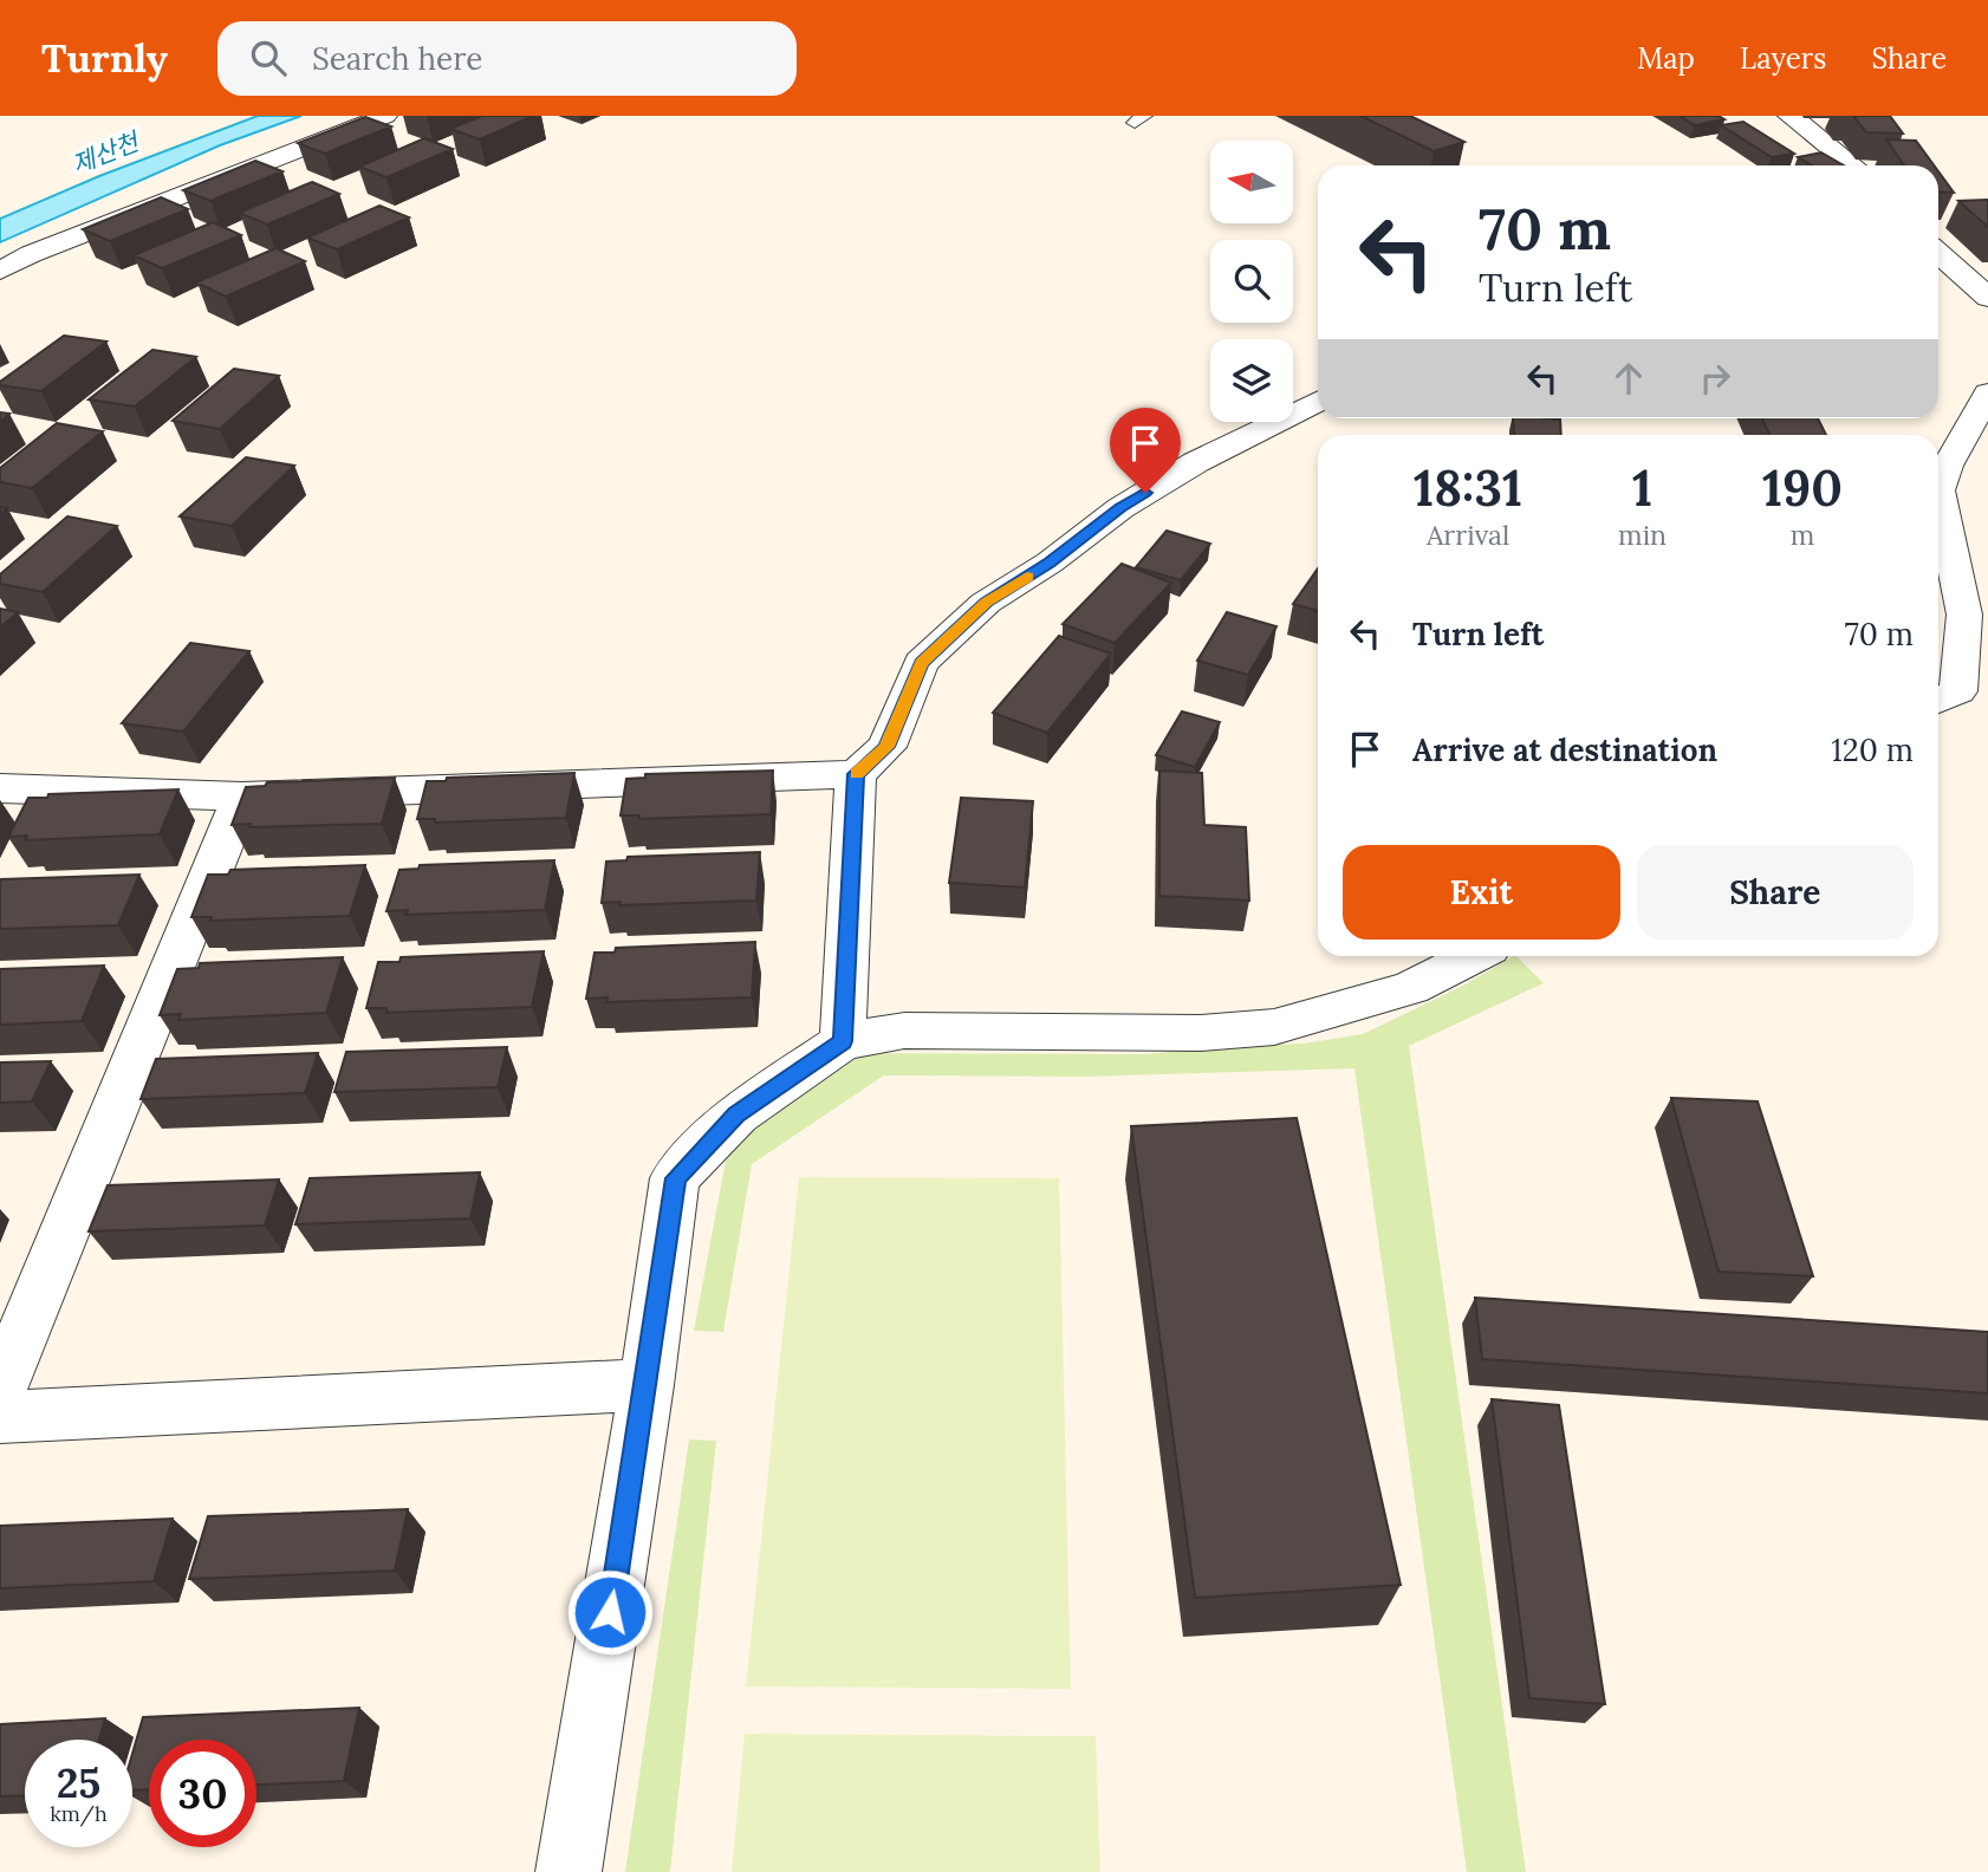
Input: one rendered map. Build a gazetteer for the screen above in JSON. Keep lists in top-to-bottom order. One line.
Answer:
{"water":["제산천"],"north":"left","page":{"header":"Turnly","search":"Search here","nav":["Map","Layers","Share"],"turn":["70 m","Turn left"],"eta":["18:31","Arrival","1","min","190","m"],"list":[{"name":"Turn left","value":"70 m"},{"name":"Arrive at destination","value":"120 m"}],"buttons":["Exit","Share"],"speed":"25 km/h","limit":"30"}}
